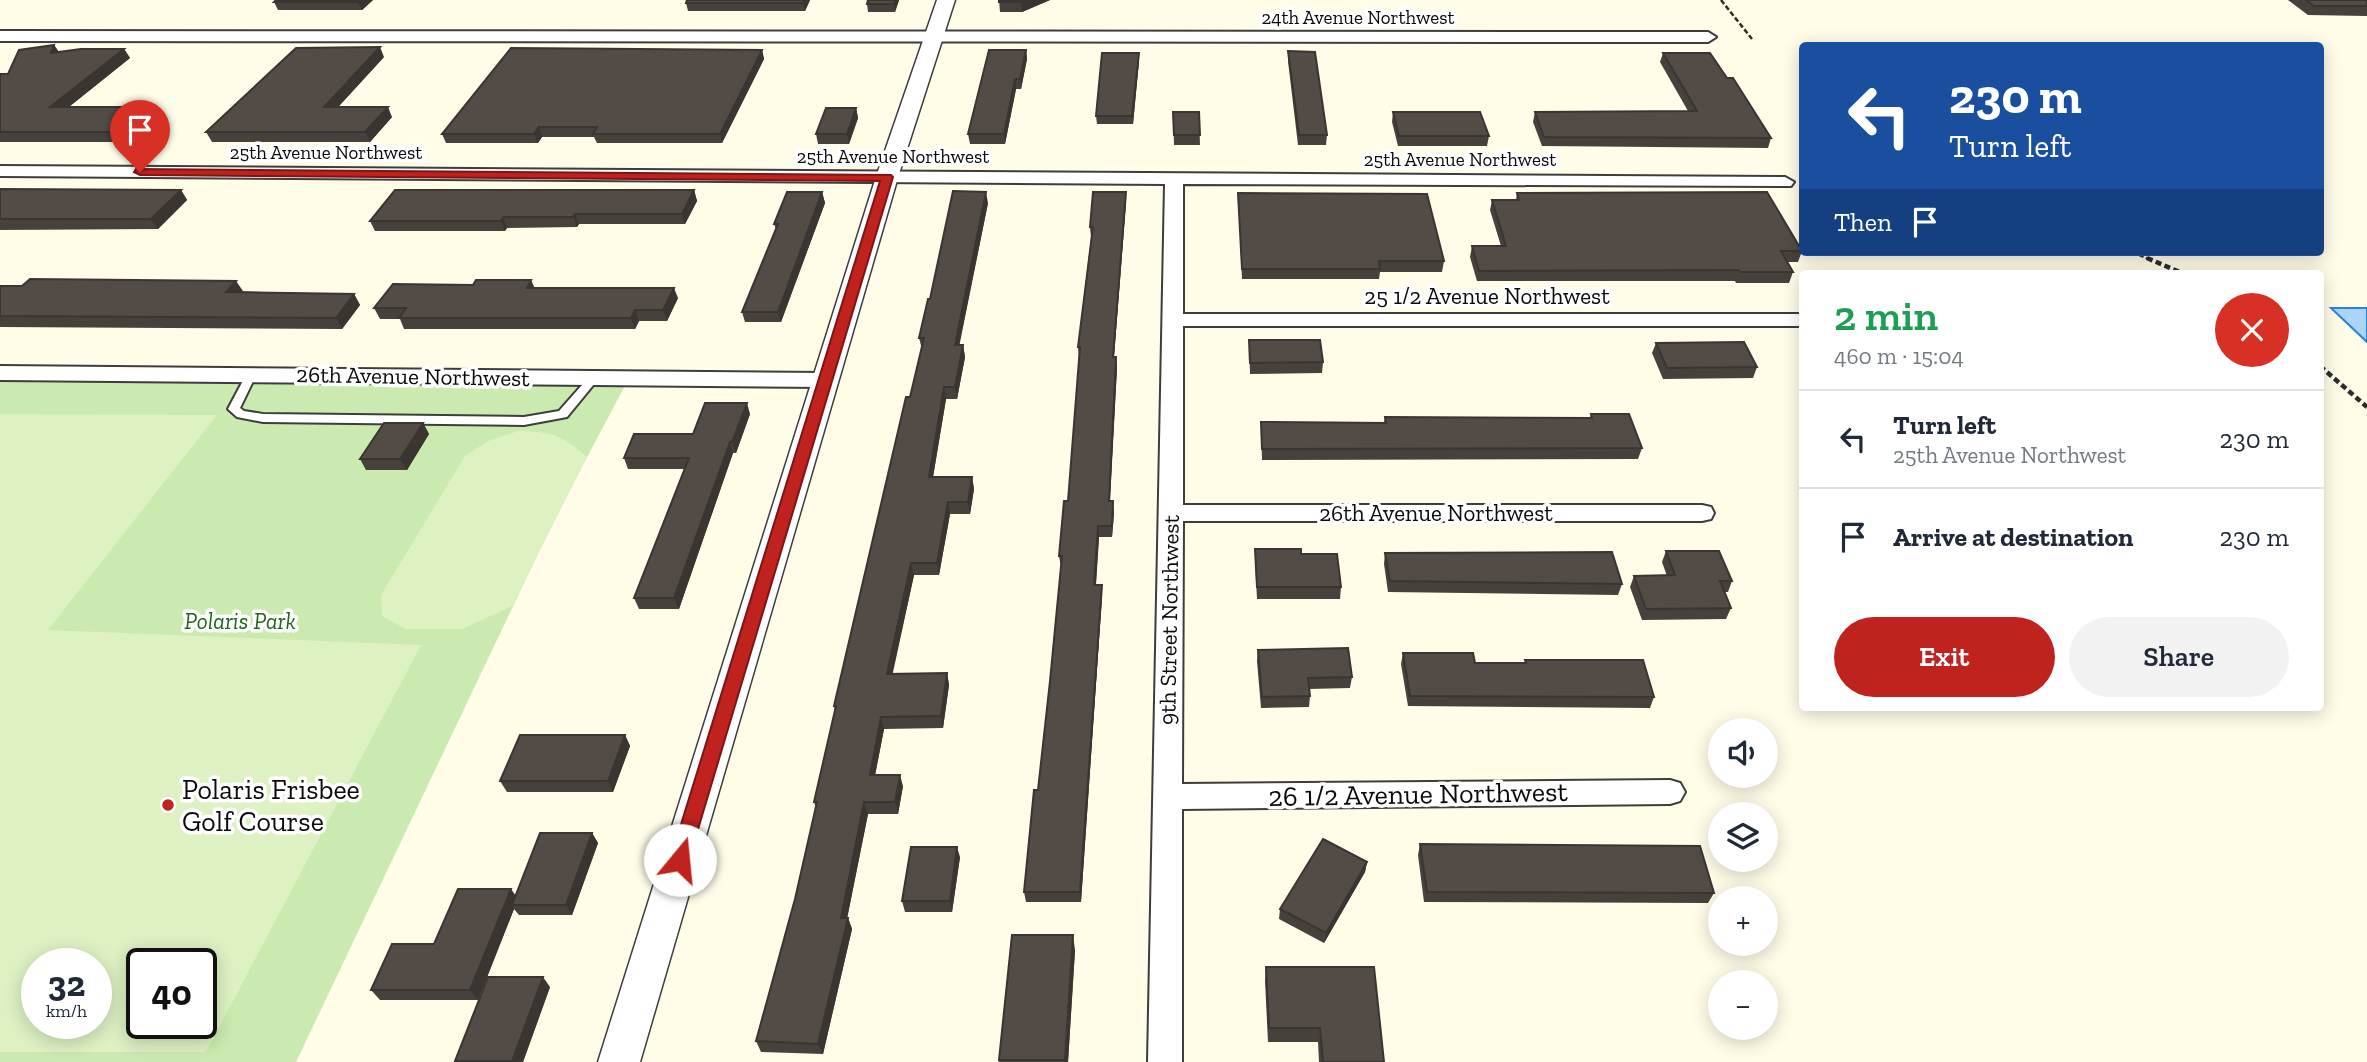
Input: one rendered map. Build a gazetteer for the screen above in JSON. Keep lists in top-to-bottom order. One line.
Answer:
{"streets":{"street":["24th Avenue Northwest","25th Avenue Northwest","25 1/2 Avenue Northwest","26th Avenue Northwest","9th Street Northwest","26 1/2 Avenue Northwest"]},"crossings":[["25th Avenue Northwest","9th Street Northwest"],["25 1/2 Avenue Northwest","9th Street Northwest"],["26th Avenue Northwest","9th Street Northwest"],["9th Street Northwest","26 1/2 Avenue Northwest"]],"parks":["Polaris Park"],"places":["Polaris Frisbee Golf Course"],"page":{"turn":["230 m","Turn left"],"then":"Then","heading":["2 min","460 m · 15:04"],"list":[{"name":"Turn left","note":"25th Avenue Northwest","value":"230 m"},{"name":"Arrive at destination","value":"230 m"}],"buttons":["Exit","Share"],"map_buttons":["+","−"],"speed":"32 km/h","limit":"40"}}
